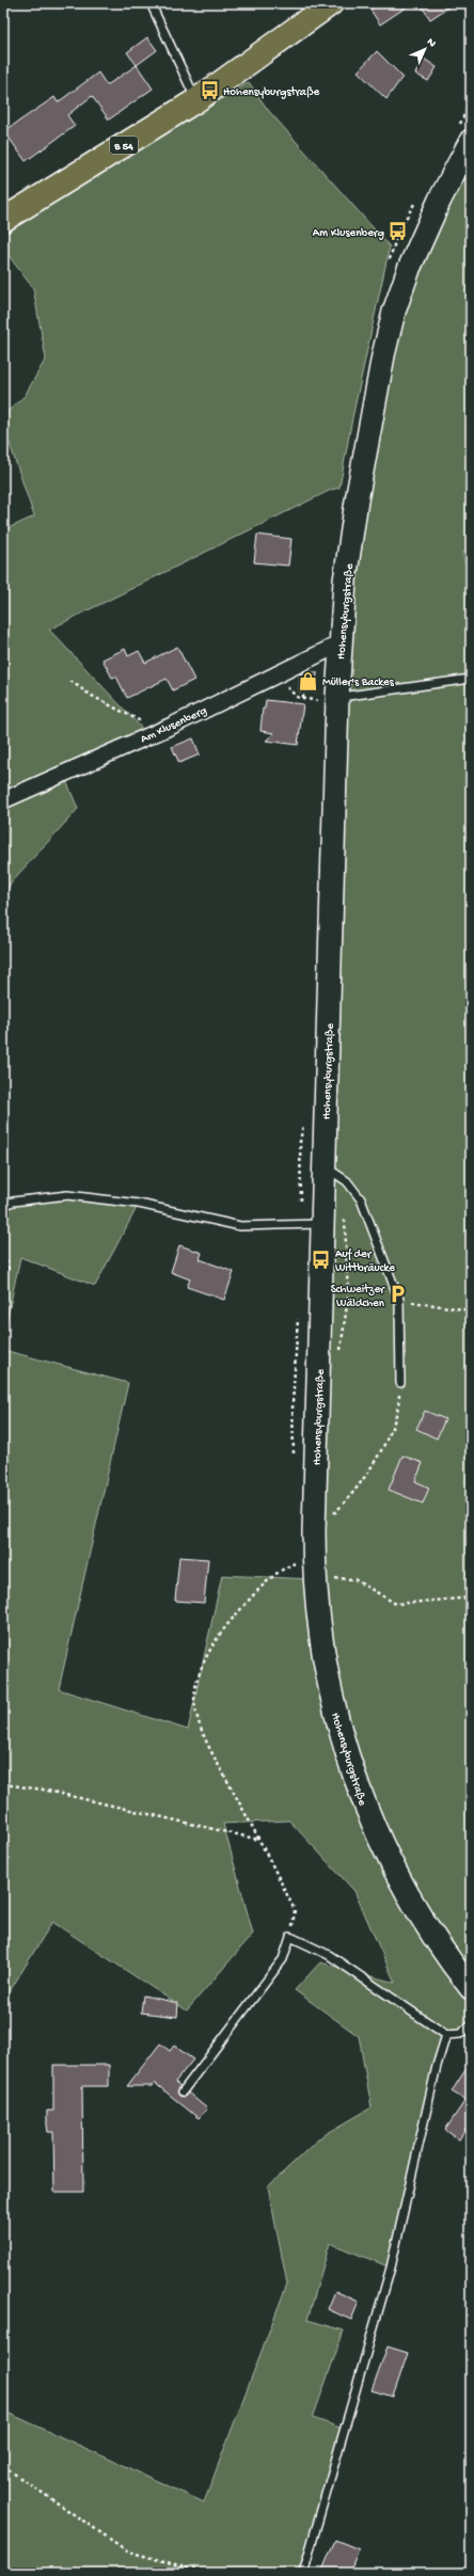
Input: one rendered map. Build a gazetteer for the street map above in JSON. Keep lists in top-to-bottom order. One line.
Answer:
{"streets":{"main road":["B 54","Hohensyburgstraße"],"street":["Am Klusenberg"]},"crossings":[["Hohensyburgstraße","Am Klusenberg"]],"places":{"bus stop":["Hohensyburgstraße","Am Klusenberg","Auf der Wittbräucke"],"shop":["Müller's Backes"],"parking":["Schweitzer Wäldchen"]},"north":"top right"}
